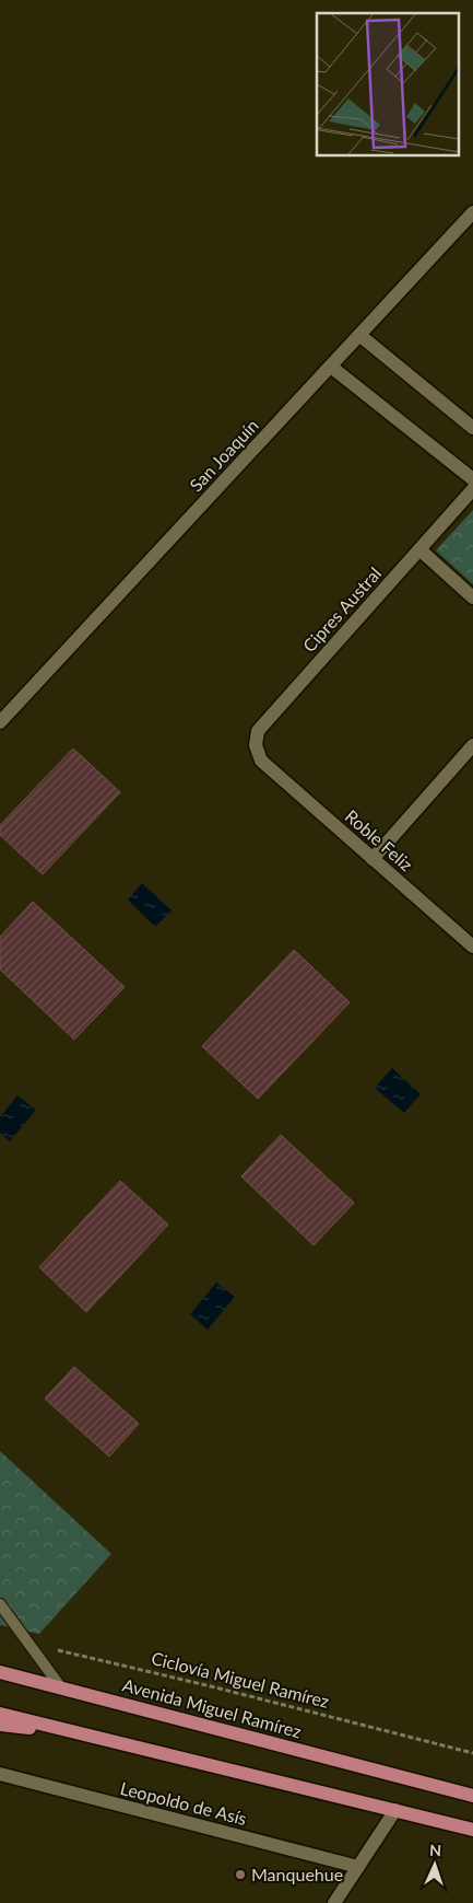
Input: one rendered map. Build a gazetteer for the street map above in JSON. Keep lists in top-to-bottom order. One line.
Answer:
{"streets":{"main road":["Avenida Miguel Ramírez"],"street":["San Joaquín","Cipres Austral","Roble Feliz","Leopoldo de Asís"],"path":["Ciclovía Miguel Ramírez"]},"crossings":[["Cipres Austral","Roble Feliz"]],"places":["Manquehue"],"north":"top"}
